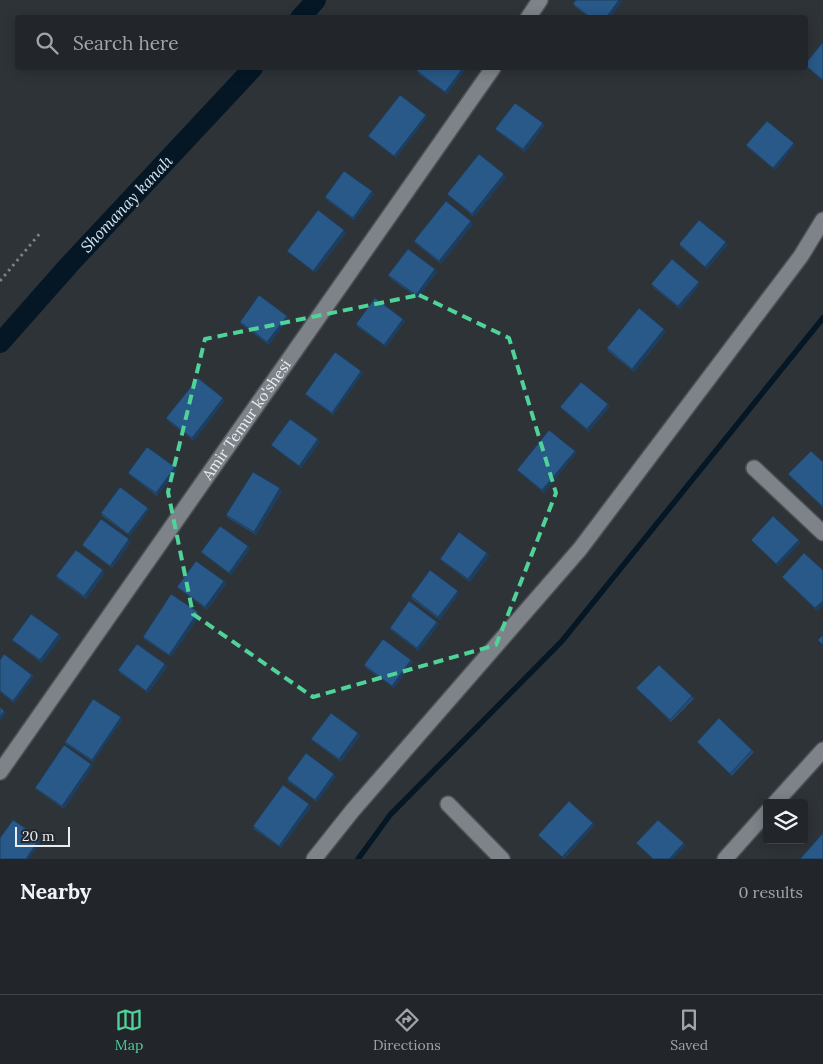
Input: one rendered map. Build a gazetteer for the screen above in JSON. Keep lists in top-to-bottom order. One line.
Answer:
{"streets":{"street":["Amir Temur ko'shesi"]},"water":["Shomanay kanalı"],"scale_bar":"20 m","page":{"search":"Search here","scale":"20 m","heading":["Nearby","0 results"],"nav":["Map","Directions","Saved"]}}
